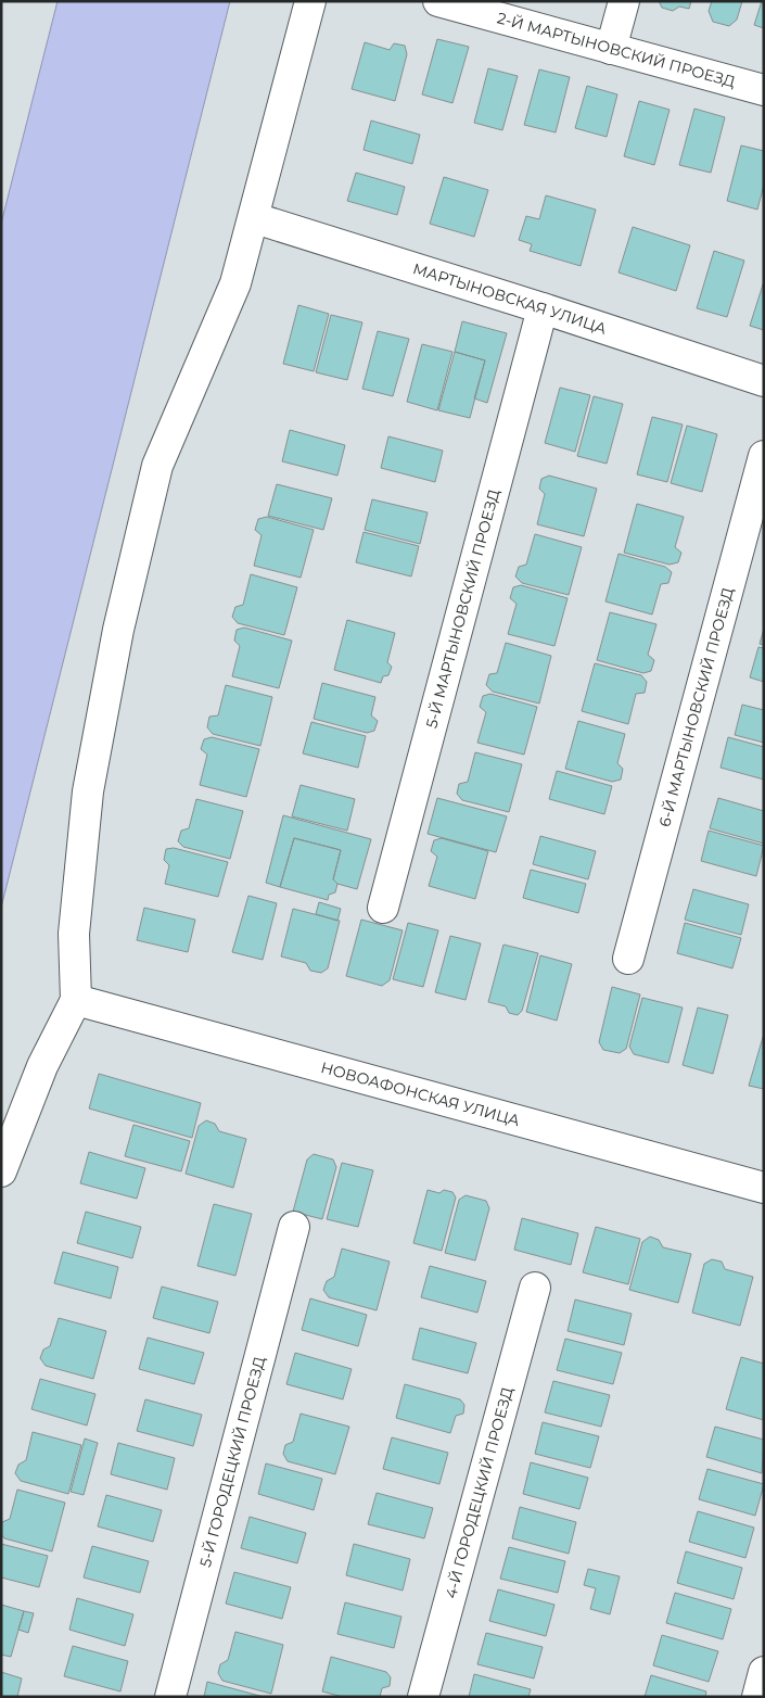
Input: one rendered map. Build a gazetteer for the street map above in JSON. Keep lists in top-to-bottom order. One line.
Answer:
{"streets":{"street":["2-Й МАРТЫНОВСКИЙ ПРОЕЗД","МАРТЫНОВСКАЯ УЛИЦА","5-Й МАРТЫНОВСКИЙ ПРОЕЗД","6-Й МАРТЫНОВСКИЙ ПРОЕЗД","НОВОАФОНСКАЯ УЛИЦА","5-Й ГОРОДЕЦКИЙ ПРОЕЗД","4-Й ГОРОДЕЦКИЙ ПРОЕЗД"]},"crossings":[["МАРТЫНОВСКАЯ УЛИЦА","5-Й МАРТЫНОВСКИЙ ПРОЕЗД"]]}
